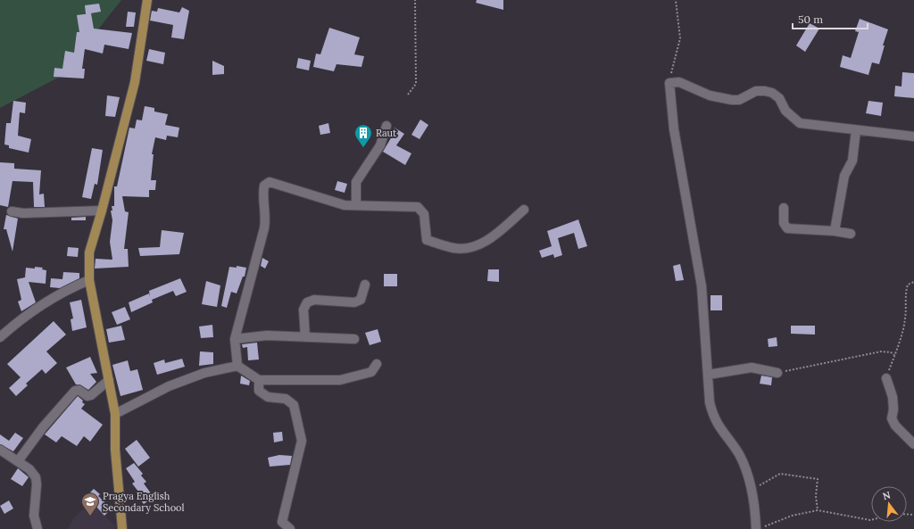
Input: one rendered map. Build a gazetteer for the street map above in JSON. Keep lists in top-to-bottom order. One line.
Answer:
{"places":{"building":["Raut"],"school or university":["Pragya English Secondary School"]},"scale_bar":"50 m","north":"top"}
